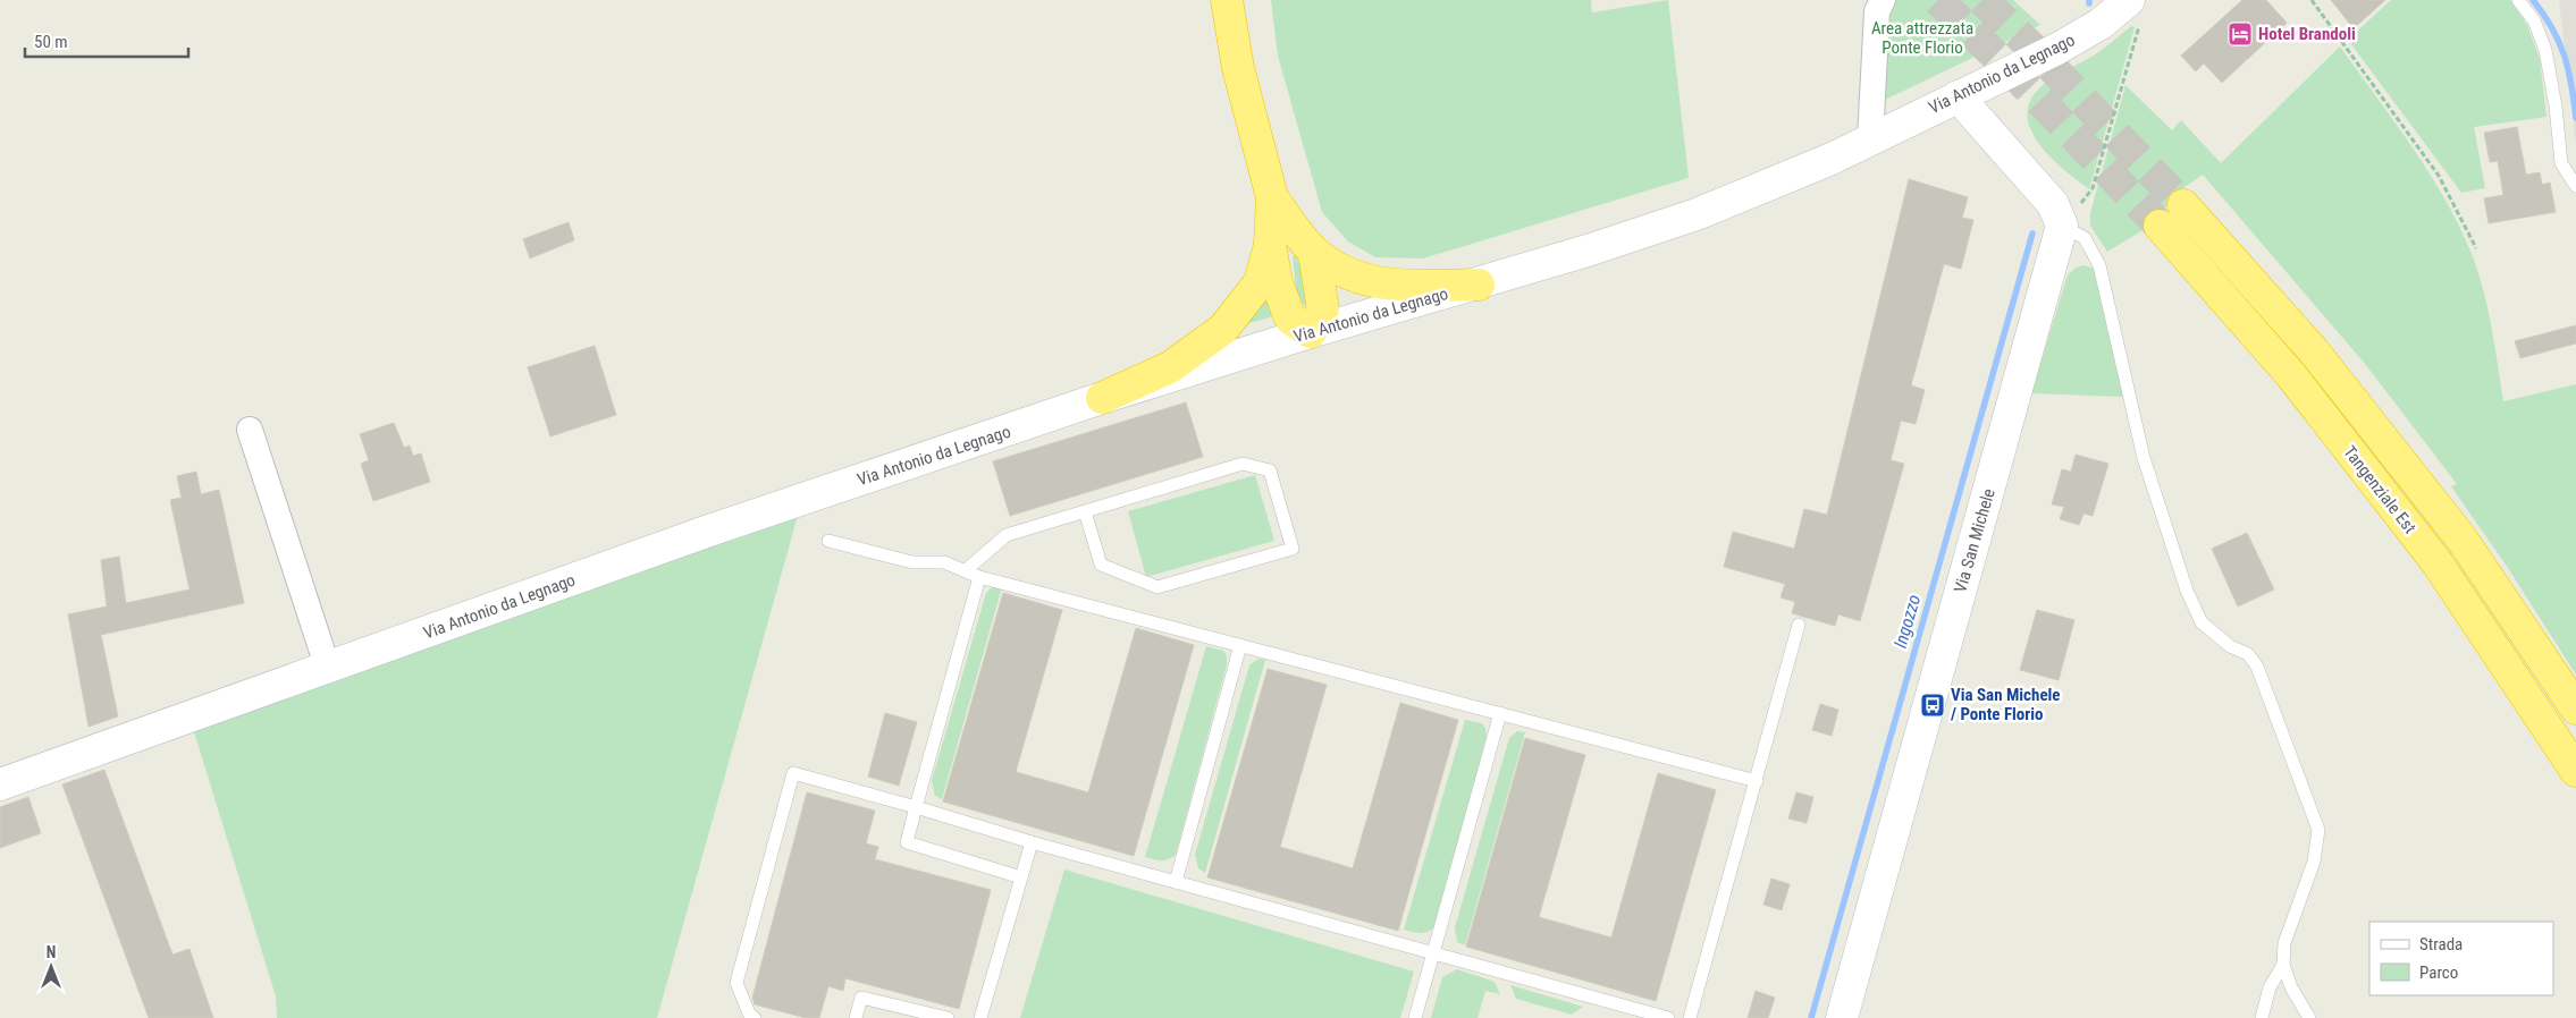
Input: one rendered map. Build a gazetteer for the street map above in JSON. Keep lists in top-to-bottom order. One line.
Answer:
{"streets":{"highway":["Tangenziale Est"],"street":["Via Antonio da Legnago","Via San Michele"]},"water":["Ingozzo"],"parks":["Area attrezzata Ponte Florio"],"places":{"hotel":["Hotel Brandoli"],"bus stop":["Via San Michele / Ponte Florio"]},"legend":["Strada","Parco"],"scale_bar":"50 m","north":"top"}
